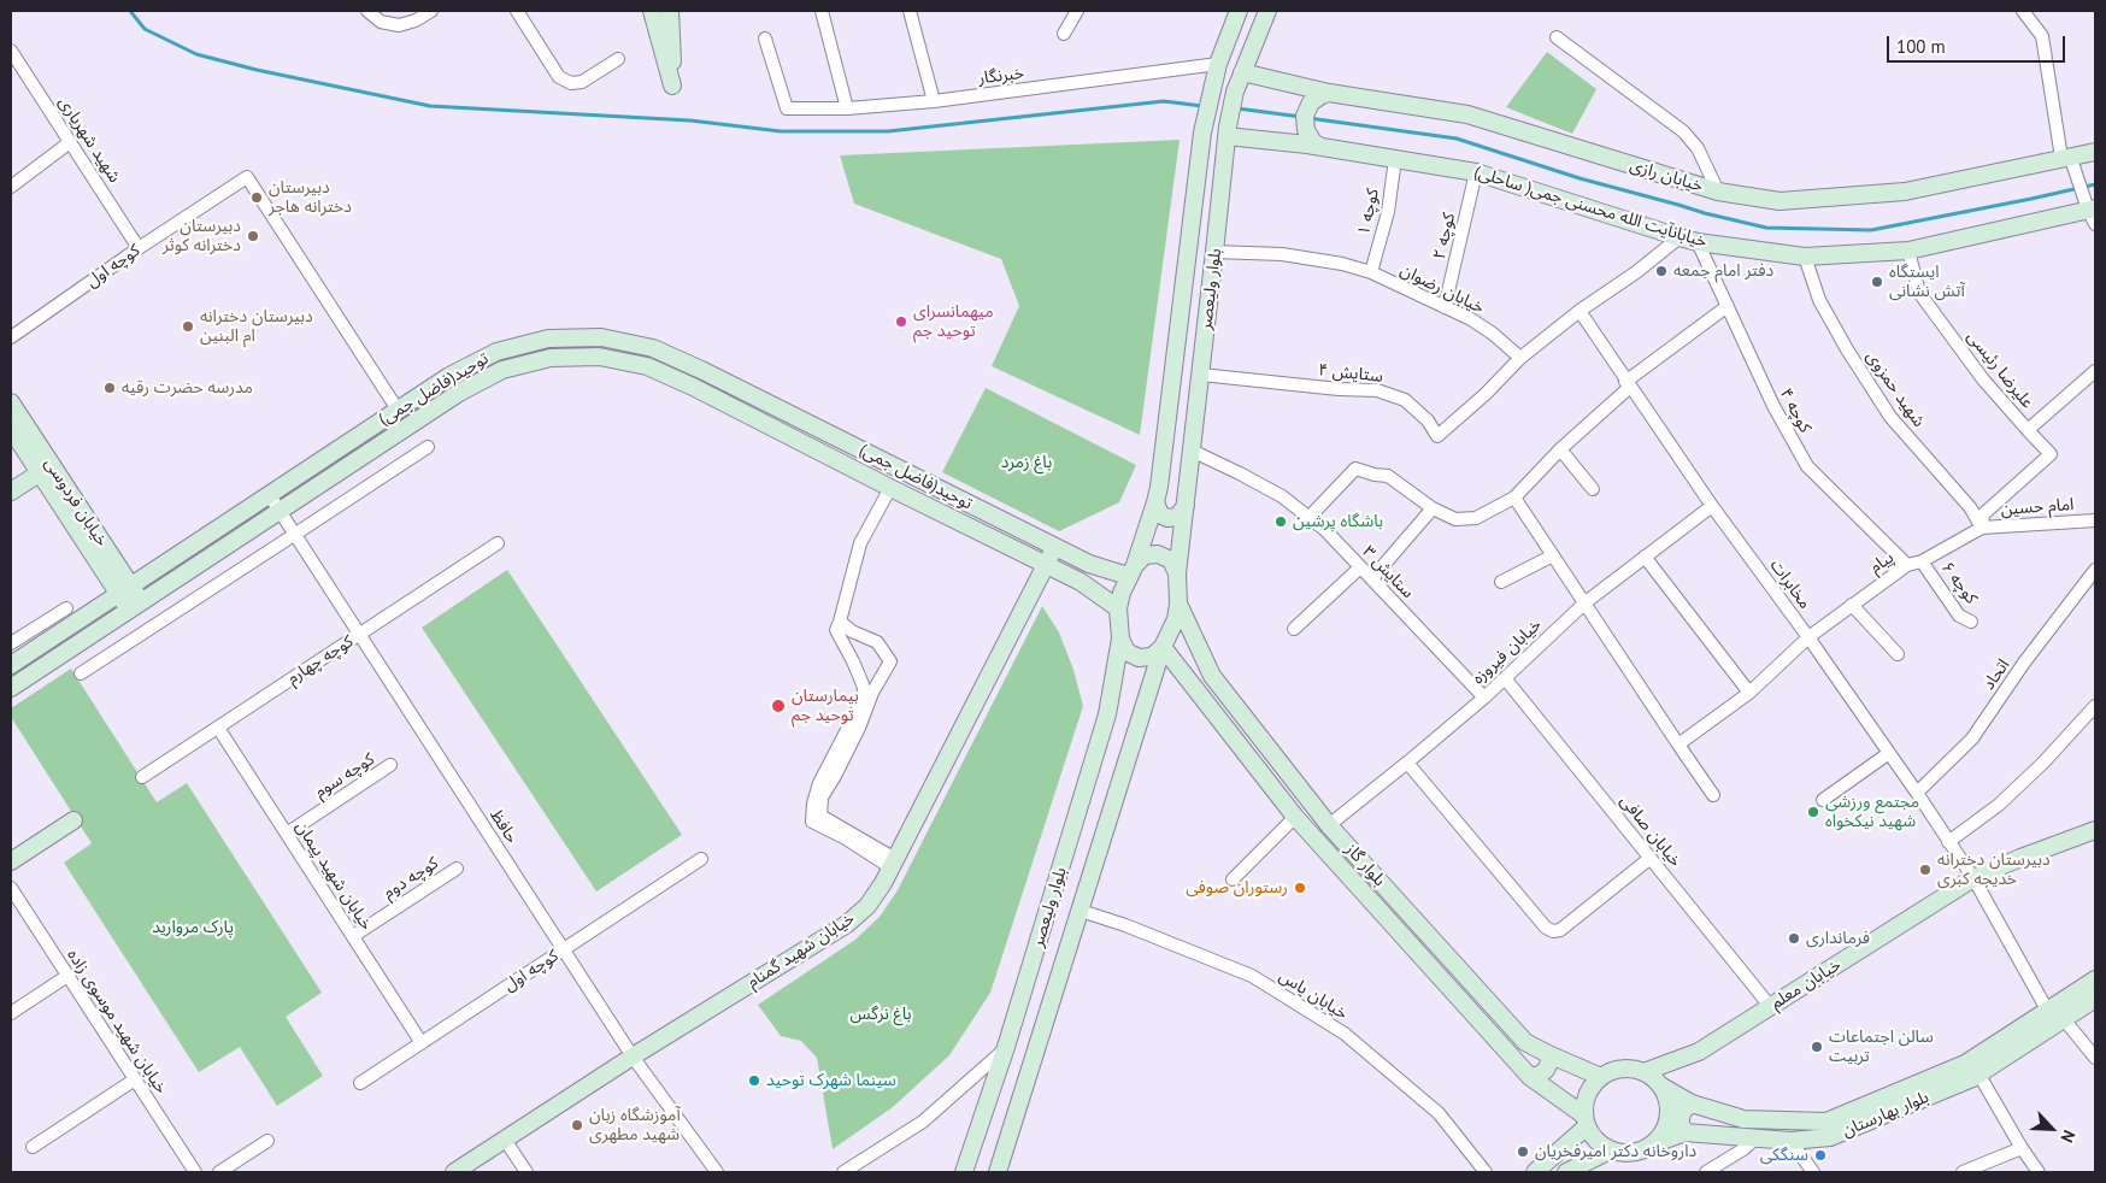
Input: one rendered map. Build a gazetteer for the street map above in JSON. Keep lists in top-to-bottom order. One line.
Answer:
{"streets":{"street":["خبرنگار","شهید شهریاری","خیابان رازی","خیابانآیت الله محسنی جمی( ساحلی)","کوچه ۱","کوچه ۲","کوچه اول","بلوار ولیعصر","خیابان رضوان","علیرضا رئیسی","ستایش ۴","توحید(فاضل جمی)","شهید حمزوی","کوچه ۴","خیابان فردوسی","امام حسین","پیام","ستایش ۳","کوچه ۶","مخابرات","خیابان فیروزه","کوچه چهارم","اتحاد","کوچه سوم","حافظ","خیابان صافی","بلوار گاز","خیابان شهید پیمان","کوچه دوم","خیابان شهید گمنام","خیابان معلم","خیابان یاس","خیابان شهید موسوی زاده","بلوار بهارستان"]},"crossings":[["خبرنگار","بلوار ولیعصر"],["شهید شهریاری","کوچه اول"],["خیابان رازی","بلوار ولیعصر"],["خیابانآیت الله محسنی جمی( ساحلی)","کوچه ۱"],["خیابانآیت الله محسنی جمی( ساحلی)","کوچه ۲"],["خیابانآیت الله محسنی جمی( ساحلی)","بلوار ولیعصر"],["خیابانآیت الله محسنی جمی( ساحلی)","علیرضا رئیسی"],["خیابانآیت الله محسنی جمی( ساحلی)","شهید حمزوی"],["خیابانآیت الله محسنی جمی( ساحلی)","کوچه ۴"],["کوچه ۱","خیابان رضوان"],["کوچه ۲","خیابان رضوان"],["کوچه اول","توحید(فاضل جمی)"],["کوچه اول","حافظ"],["کوچه اول","خیابان شهید پیمان"],["بلوار ولیعصر","خیابان رضوان"],["بلوار ولیعصر","ستایش ۴"],["بلوار ولیعصر","توحید(فاضل جمی)"],["بلوار ولیعصر","ستایش ۳"],["بلوار ولیعصر","بلوار گاز"],["بلوار ولیعصر","خیابان یاس"],["خیابان رضوان","ستایش ۴"],["توحید(فاضل جمی)","خیابان فردوسی"],["توحید(فاضل جمی)","حافظ"],["توحید(فاضل جمی)","خیابان شهید گمنام"],["شهید حمزوی","امام حسین"],["شهید حمزوی","پیام"],["کوچه ۴","پیام"],["امام حسین","پیام"],["پیام","کوچه ۶"],["پیام","مخابرات"],["ستایش ۳","خیابان فیروزه"],["مخابرات","خیابان فیروزه"],["مخابرات","اتحاد"],["مخابرات","خیابان معلم"],["مخابرات","بلوار بهارستان"],["خیابان فیروزه","خیابان صافی"],["خیابان فیروزه","بلوار گاز"],["کوچه چهارم","حافظ"],["کوچه چهارم","خیابان شهید پیمان"],["کوچه سوم","خیابان شهید پیمان"],["حافظ","خیابان شهید گمنام"],["خیابان صافی","خیابان معلم"],["بلوار گاز","خیابان معلم"],["بلوار گاز","بلوار بهارستان"],["خیابان شهید پیمان","کوچه دوم"],["خیابان معلم","بلوار بهارستان"]],"parks":["باغ زمرد","پارک مروارید","باغ نرگس"],"places":["دبیرستان دخترانه هاجر","دبیرستان دخترانه کوثر","دفتر امام جمعه","ایستگاه آتش نشانی","میهمانسرای توحید جم","دبیرستان دخترانه ام البنین","مدرسه حضرت رقیه","باشگاه پرشین","بیمارستان توحید جم","مجتمع ورزشی شهید نیکخواه","دبیرستان دخترانه خدیجه کبری","رستوران صوفی","فرمانداری","سالن اجتماعات تربیت","سینما شهرک توحید","آموزشگاه زبان شهید مطهری","داروخانه دکتر امیرفخریان","سنگکی"],"scale_bar":"100 m","north":"bottom right"}
